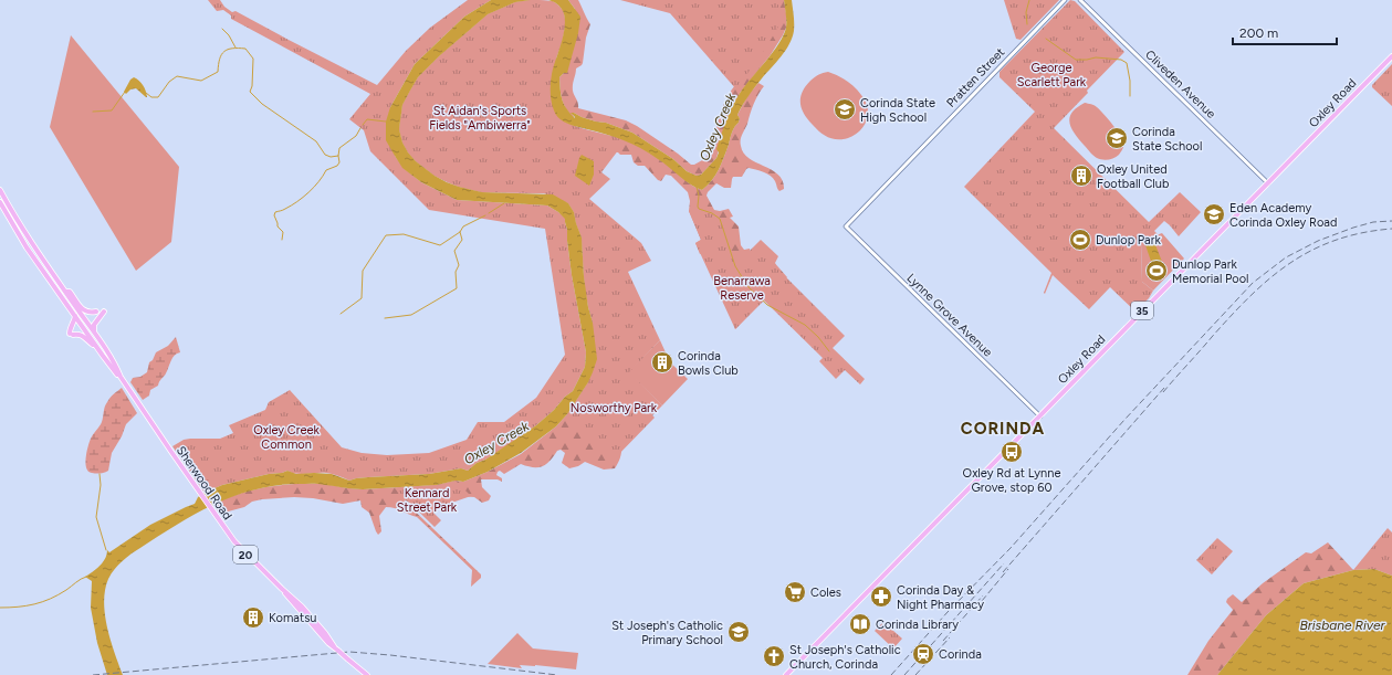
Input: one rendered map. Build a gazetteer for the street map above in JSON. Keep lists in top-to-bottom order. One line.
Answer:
{"streets":{"main road":["Oxley Road","35","Sherwood Road","20"],"street":["Pratten Street","Cliveden Avenue","Lynne Grove Avenue"]},"crossings":[["Pratten Street","Lynne Grove Avenue"],["Cliveden Avenue","Oxley Road"],["Oxley Road","Lynne Grove Avenue"]],"districts":["CORINDA"],"water":["Oxley Creek","Brisbane River"],"parks":["George Scarlett Park","St Aidan's Sports Fields \"Ambiwerra\"","Benarrawa Reserve","Nosworthy Park","Oxley Creek Common","Kennard Street Park"],"places":{"school or university":["Corinda State High School","Corinda State School","Eden Academy Corinda Oxley Road","St Joseph's Catholic Primary School"],"building":["Oxley United Football Club","Corinda Bowls Club","Komatsu"],"sports":["Dunlop Park","Dunlop Park Memorial Pool"],"bus stop":["Oxley Rd at Lynne Grove, stop 60"],"supermarket":["Coles"],"pharmacy":["Corinda Day & Night Pharmacy"],"library":["Corinda Library"],"station":["Corinda"],"church":["St Joseph's Catholic Church, Corinda"]},"scale_bar":"200 m"}
